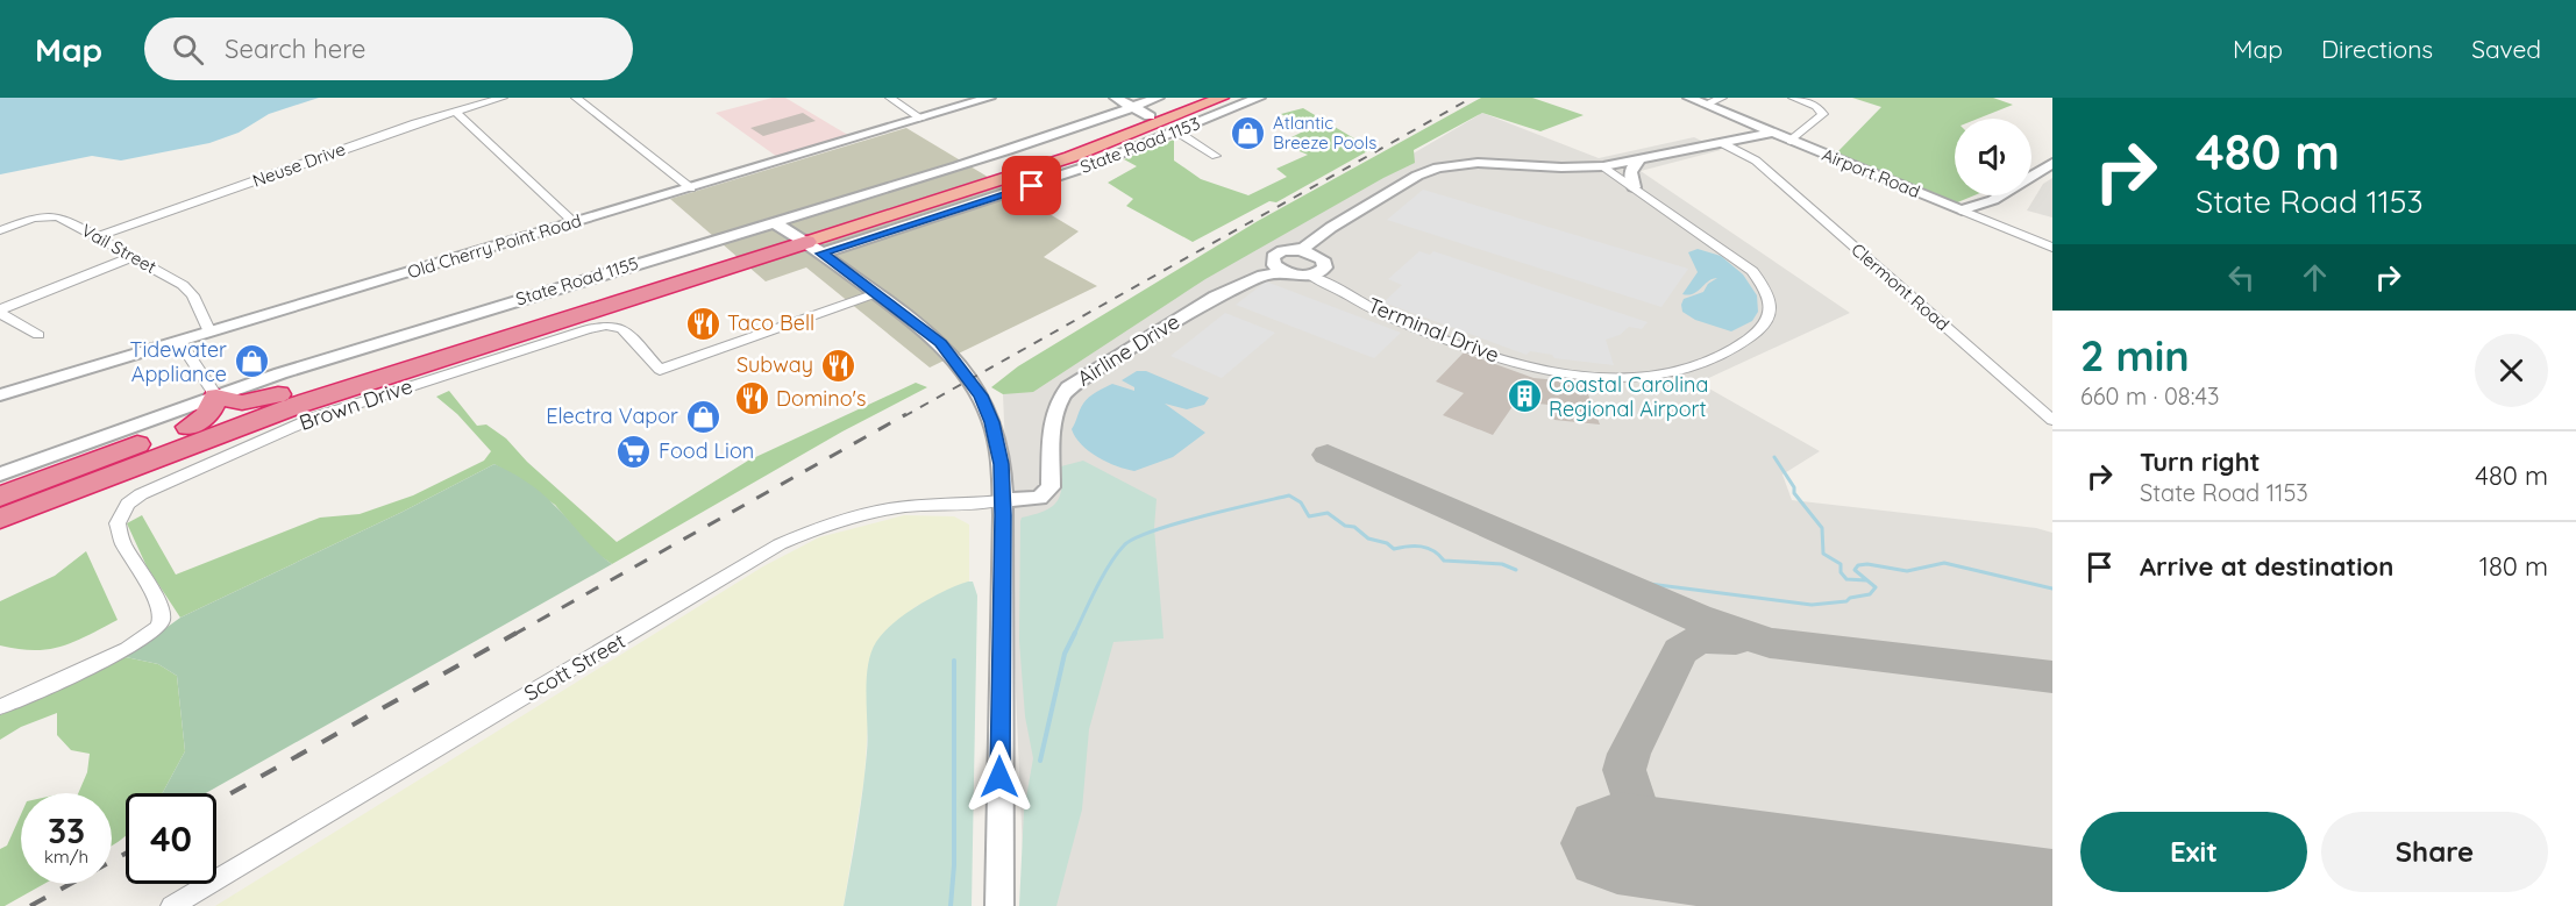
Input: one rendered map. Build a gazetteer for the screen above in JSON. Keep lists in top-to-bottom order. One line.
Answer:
{"streets":{"street":["State Road 1153","Neuse Drive","Airport Road","Old Cherry Point Road","Vail Street","State Road 1155","Clermont Road","Terminal Drive","Airline Drive","Brown Drive","Scott Street"]},"crossings":[["State Road 1153","State Road 1155"],["Neuse Drive","Vail Street"],["Airport Road","Terminal Drive"],["Old Cherry Point Road","Vail Street"],["Clermont Road","Terminal Drive"],["Terminal Drive","Airline Drive"],["Airline Drive","Scott Street"]],"places":{"shop":["Atlantic Breeze Pools","Tidewater Appliance","Electra Vapor"],"restaurant":["Taco Bell","Subway","Domino's"],"building":["Coastal Carolina Regional Airport"],"supermarket":["Food Lion"]},"page":{"header":"Map","search":"Search here","nav":["Map","Directions","Saved"],"turn":["480 m","State Road 1153"],"heading":["2 min","660 m · 08:43"],"list":[{"name":"Turn right","note":"State Road 1153","value":"480 m"},{"name":"Arrive at destination","value":"180 m"}],"speed":"33 km/h","limit":"40","buttons":["Exit","Share"]}}
